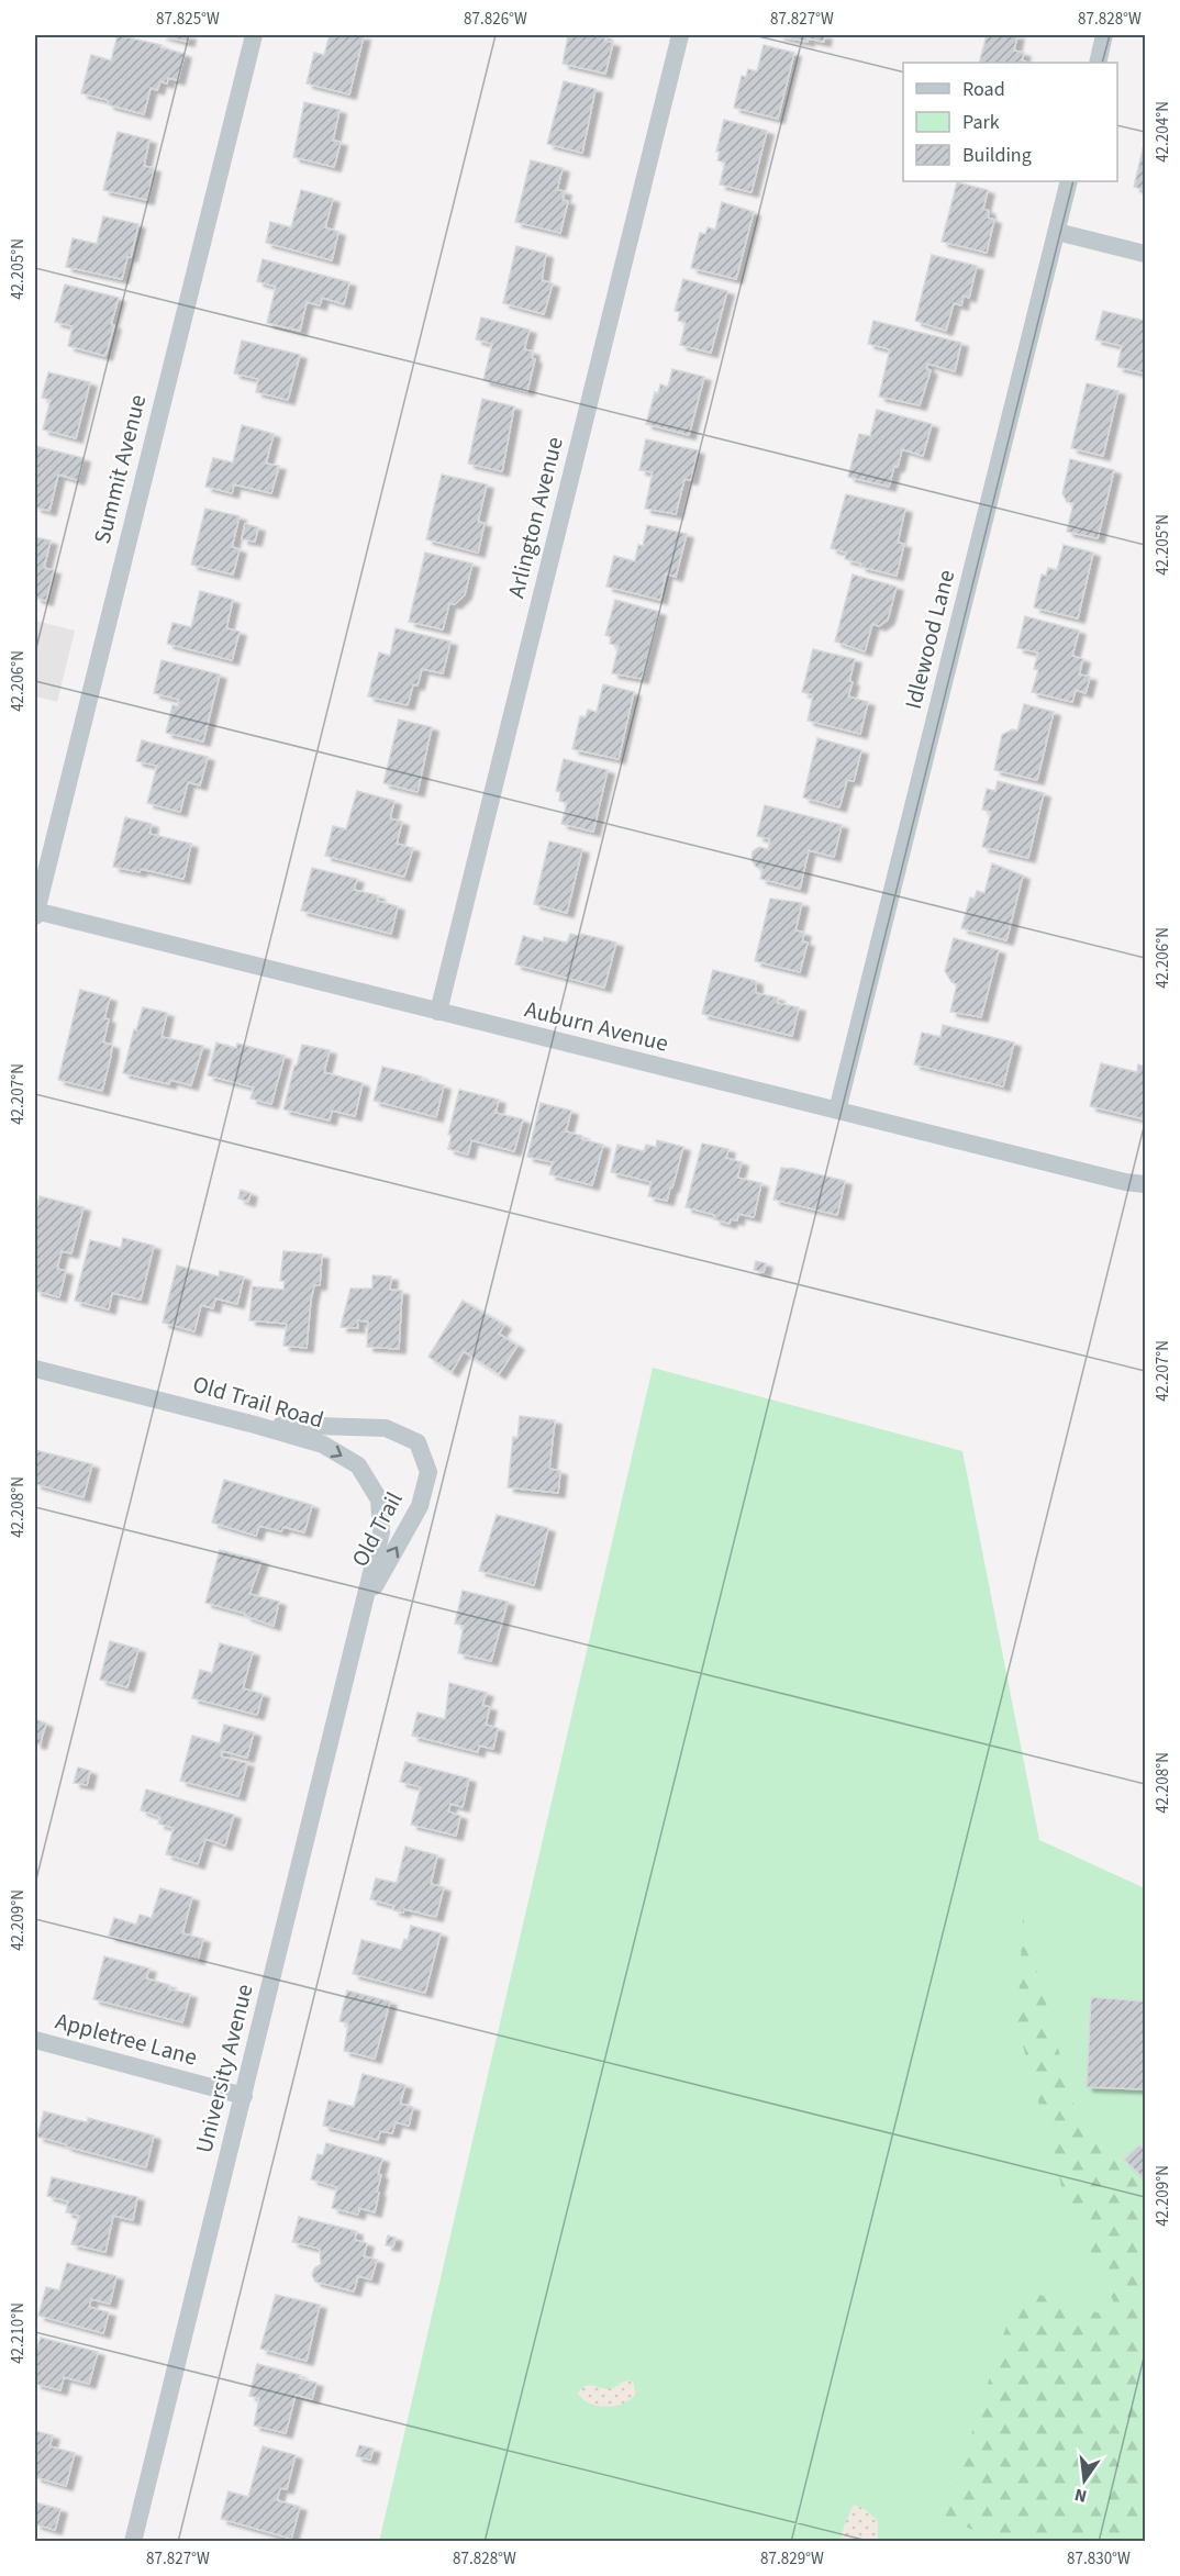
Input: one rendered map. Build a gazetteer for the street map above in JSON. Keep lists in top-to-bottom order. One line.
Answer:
{"streets":{"street":["Summit Avenue","Arlington Avenue","Idlewood Lane","Auburn Avenue","Old Trail Road","Old Trail","Appletree Lane","University Avenue"]},"crossings":[["Summit Avenue","Auburn Avenue"],["Arlington Avenue","Auburn Avenue"],["Idlewood Lane","Auburn Avenue"],["Old Trail Road","Old Trail"],["Old Trail Road","University Avenue"],["Old Trail","University Avenue"],["Appletree Lane","University Avenue"]],"one_way":["Old Trail Road"],"legend":["Road","Park","Building"],"north":"bottom","coordinates":["87.825°W","87.826°W","87.827°W","87.828°W","42.204°N","42.205°N","42.206°N","42.207°N","42.208°N","42.209°N","42.210°N","87.829°W","87.830°W"]}
